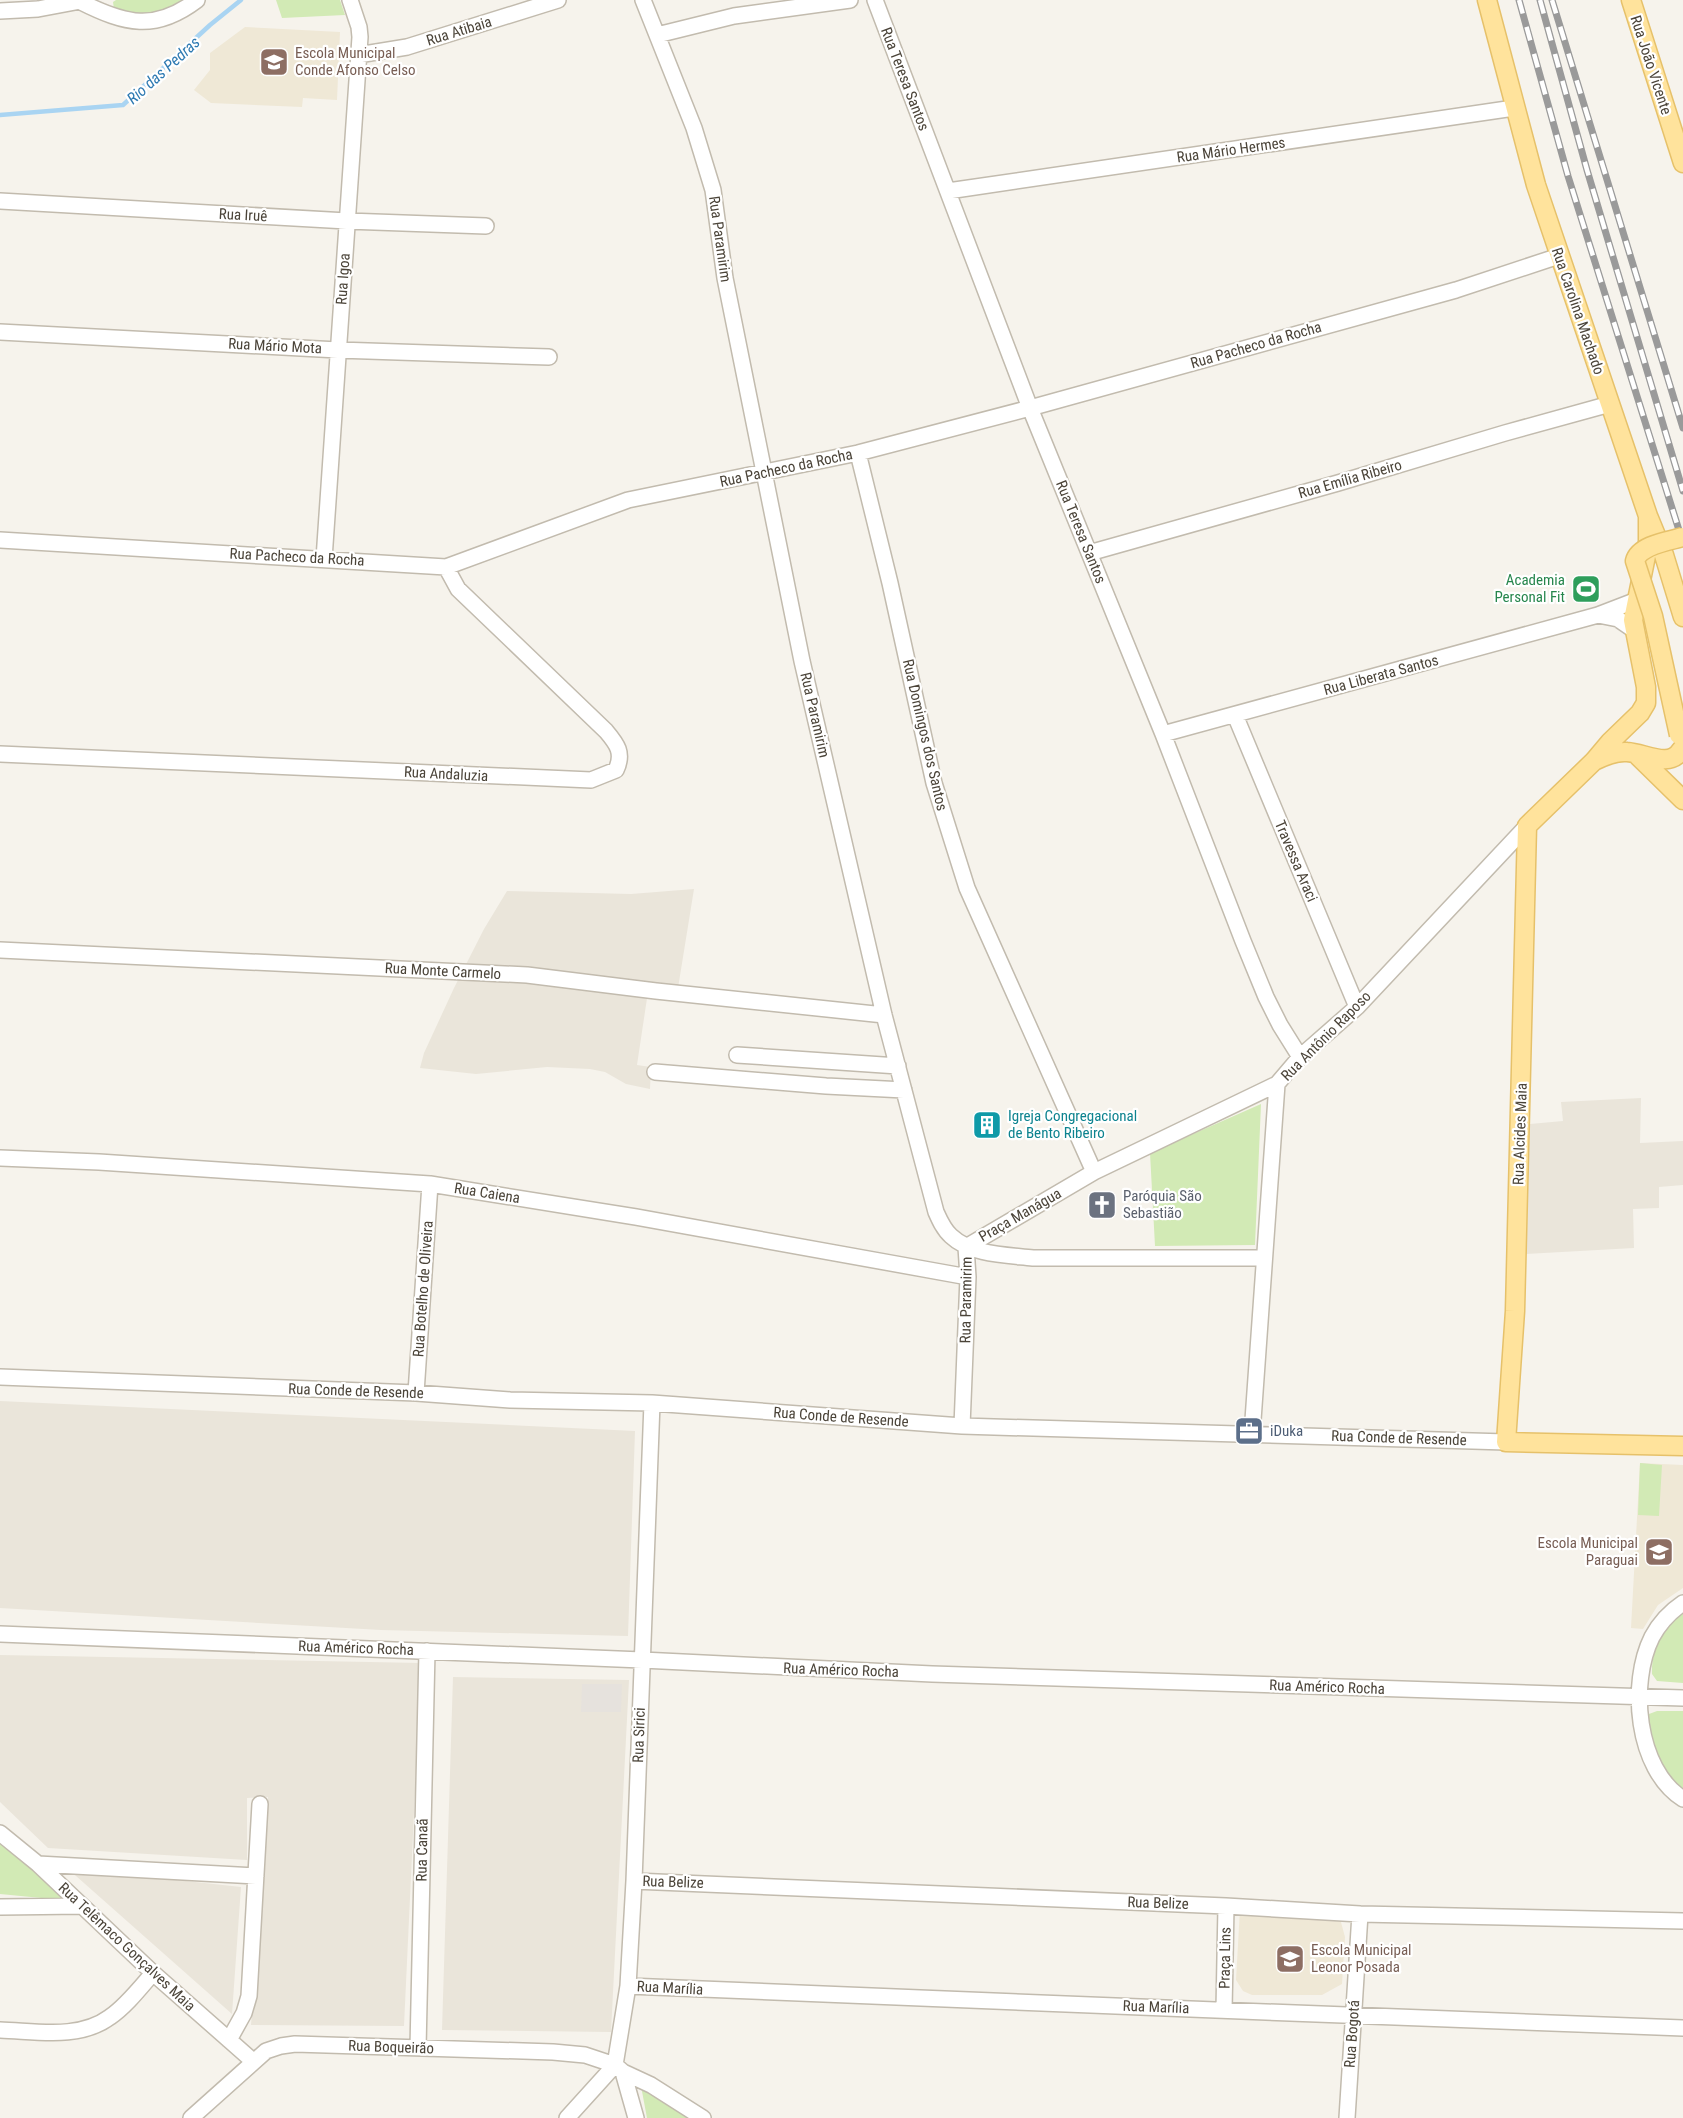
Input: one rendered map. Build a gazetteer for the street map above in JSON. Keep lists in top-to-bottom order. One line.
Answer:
{"streets":{"main road":["Rua João Vicente","Rua Carolina Machado","Rua Antônio Raposo","Rua Alcides Maia","Rua Conde de Resende"],"street":["Rua Atibaia","Rua Teresa Santos","Rua Mário Hermes","Rua Iruê","Rua Paramirim","Rua Igoa","Rua Pacheco da Rocha","Rua Mário Mota","Rua Emília Ribeiro","Rua Liberata Santos","Rua Domingos dos Santos","Rua Andaluzia","Travessa Araci","Rua Monte Carmelo","Rua Caiena","Praça Manágua","Rua Botelho de Oliveira","Rua Américo Rocha","Rua Sirici","Rua Canaã","Rua Belize","Rua Telêmaco Gonçalves Maia","Praça Lins","Rua Marília","Rua Bogotá","Rua Boqueirão"]},"crossings":[["Rua Atibaia","Rua Igoa"],["Rua Teresa Santos","Rua Mário Hermes"],["Rua Teresa Santos","Rua Pacheco da Rocha"],["Rua Teresa Santos","Rua Emília Ribeiro"],["Rua Teresa Santos","Rua Liberata Santos"],["Rua Teresa Santos","Rua Antônio Raposo"],["Rua Mário Hermes","Rua Carolina Machado"],["Rua Iruê","Rua Igoa"],["Rua Paramirim","Rua Pacheco da Rocha"],["Rua Paramirim","Rua Monte Carmelo"],["Rua Paramirim","Rua Caiena"],["Rua Paramirim","Praça Manágua"],["Rua Paramirim","Rua Conde de Resende"],["Rua Igoa","Rua Pacheco da Rocha"],["Rua Igoa","Rua Mário Mota"],["Rua Carolina Machado","Rua Pacheco da Rocha"],["Rua Carolina Machado","Rua Emília Ribeiro"],["Rua Carolina Machado","Rua Antônio Raposo"],["Rua Pacheco da Rocha","Rua Domingos dos Santos"],["Rua Pacheco da Rocha","Rua Andaluzia"],["Rua Liberata Santos","Travessa Araci"],["Rua Liberata Santos","Rua Antônio Raposo"],["Rua Domingos dos Santos","Praça Manágua"],["Travessa Araci","Rua Antônio Raposo"],["Rua Antônio Raposo","Rua Alcides Maia"],["Rua Antônio Raposo","Praça Manágua"],["Rua Antônio Raposo","Rua Conde de Resende"],["Rua Alcides Maia","Rua Conde de Resende"],["Rua Caiena","Rua Botelho de Oliveira"],["Rua Botelho de Oliveira","Rua Conde de Resende"],["Rua Conde de Resende","Rua Sirici"],["Rua Américo Rocha","Rua Sirici"],["Rua Américo Rocha","Rua Canaã"],["Rua Sirici","Rua Belize"],["Rua Sirici","Rua Marília"],["Rua Sirici","Rua Boqueirão"],["Rua Canaã","Rua Boqueirão"],["Rua Belize","Praça Lins"],["Rua Belize","Rua Bogotá"],["Rua Telêmaco Gonçalves Maia","Rua Boqueirão"],["Praça Lins","Rua Marília"],["Rua Marília","Rua Bogotá"]],"water":["Rio das Pedras"],"places":{"school or university":["Escola Municipal Conde Afonso Celso","Escola Municipal Paraguai","Escola Municipal Leonor Posada"],"sports":["Academia Personal Fit"],"building":["Igreja Congregacional de Bento Ribeiro"],"church":["Paróquia São Sebastião"],"office":["iDuka"]}}
